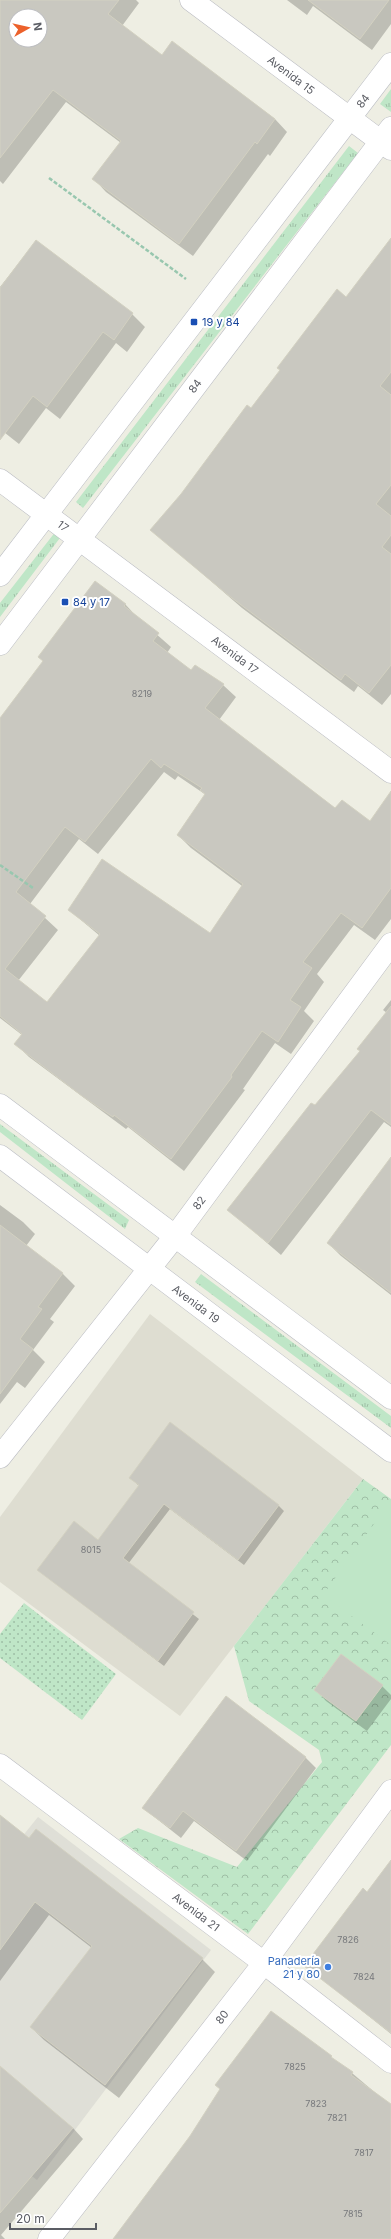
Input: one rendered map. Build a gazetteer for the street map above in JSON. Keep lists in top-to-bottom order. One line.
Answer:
{"streets":{"street":["Avenida 15","84","17","Avenida 17","82","Avenida 19","Avenida 21","80"]},"crossings":[["Avenida 15","84"],["84","17"],["84","Avenida 17"],["17","Avenida 17"],["82","Avenida 19"],["Avenida 21","80"]],"places":{"transit":["19 y 84","84 y 17"],"other":["Panadería 21 y 80"]},"house_numbers":["8219","8015","7826","7824","7825","7823","7821","7817","7815"],"scale_bar":"20 m","north":"right"}
